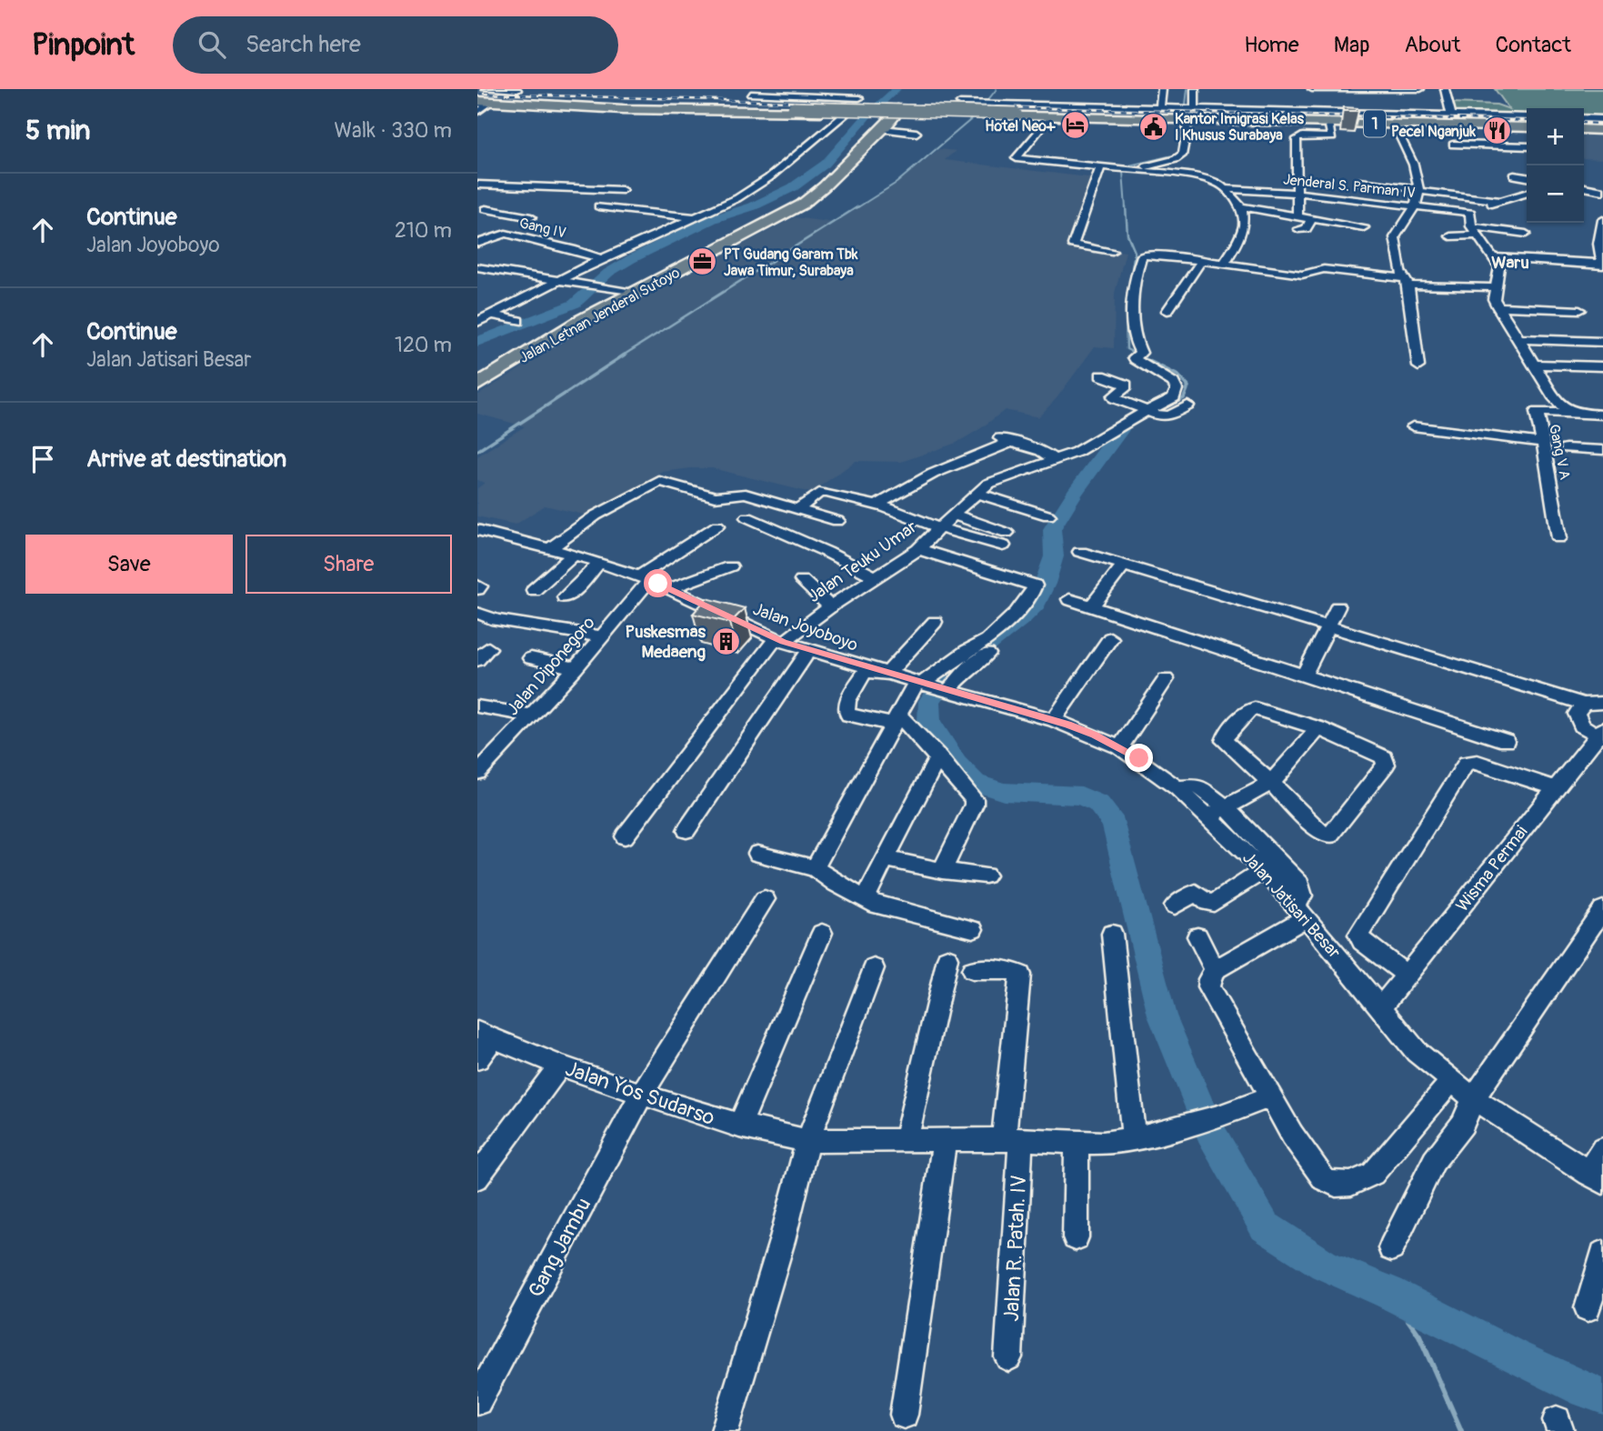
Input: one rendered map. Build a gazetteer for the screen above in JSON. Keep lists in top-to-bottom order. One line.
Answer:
{"streets":{"highway":["1","Jalan Letnan Jenderal Sutoyo"],"street":["Jenderal S. Parman IV","Gang IV","Gang V A","Jalan Teuku Umar","Jalan Joyoboyo","Jalan Diponegoro","Wisma Permai","Jalan Jatisari Besar","Jalan Yos Sudarso","Gang Jambu","Jalan R. Patah. IV"]},"crossings":[["Jalan Teuku Umar","Jalan Joyoboyo"],["Jalan Joyoboyo","Jalan Diponegoro"],["Jalan Joyoboyo","Jalan Jatisari Besar"],["Wisma Permai","Jalan Jatisari Besar"],["Jalan Yos Sudarso","Gang Jambu"],["Jalan Yos Sudarso","Jalan R. Patah. IV"]],"districts":["Waru"],"places":{"hotel":["Hotel Neo+"],"public building":["Kantor Imigrasi Kelas I Khusus Surabaya"],"restaurant":["Pecel Nganjuk"],"office":["PT Gudang Garam Tbk Jawa Timur, Surabaya"],"building":["Puskesmas Medaeng"]},"page":{"header":"Pinpoint","search":"Search here","nav":["Home","Map","About","Contact"],"heading":["5 min","Walk · 330 m"],"map_buttons":["+","−"],"list":[["Continue","Jalan Joyoboyo","210 m"],["Continue","Jalan Jatisari Besar","120 m"],"Arrive at destination"],"buttons":["Save","Share"]}}
